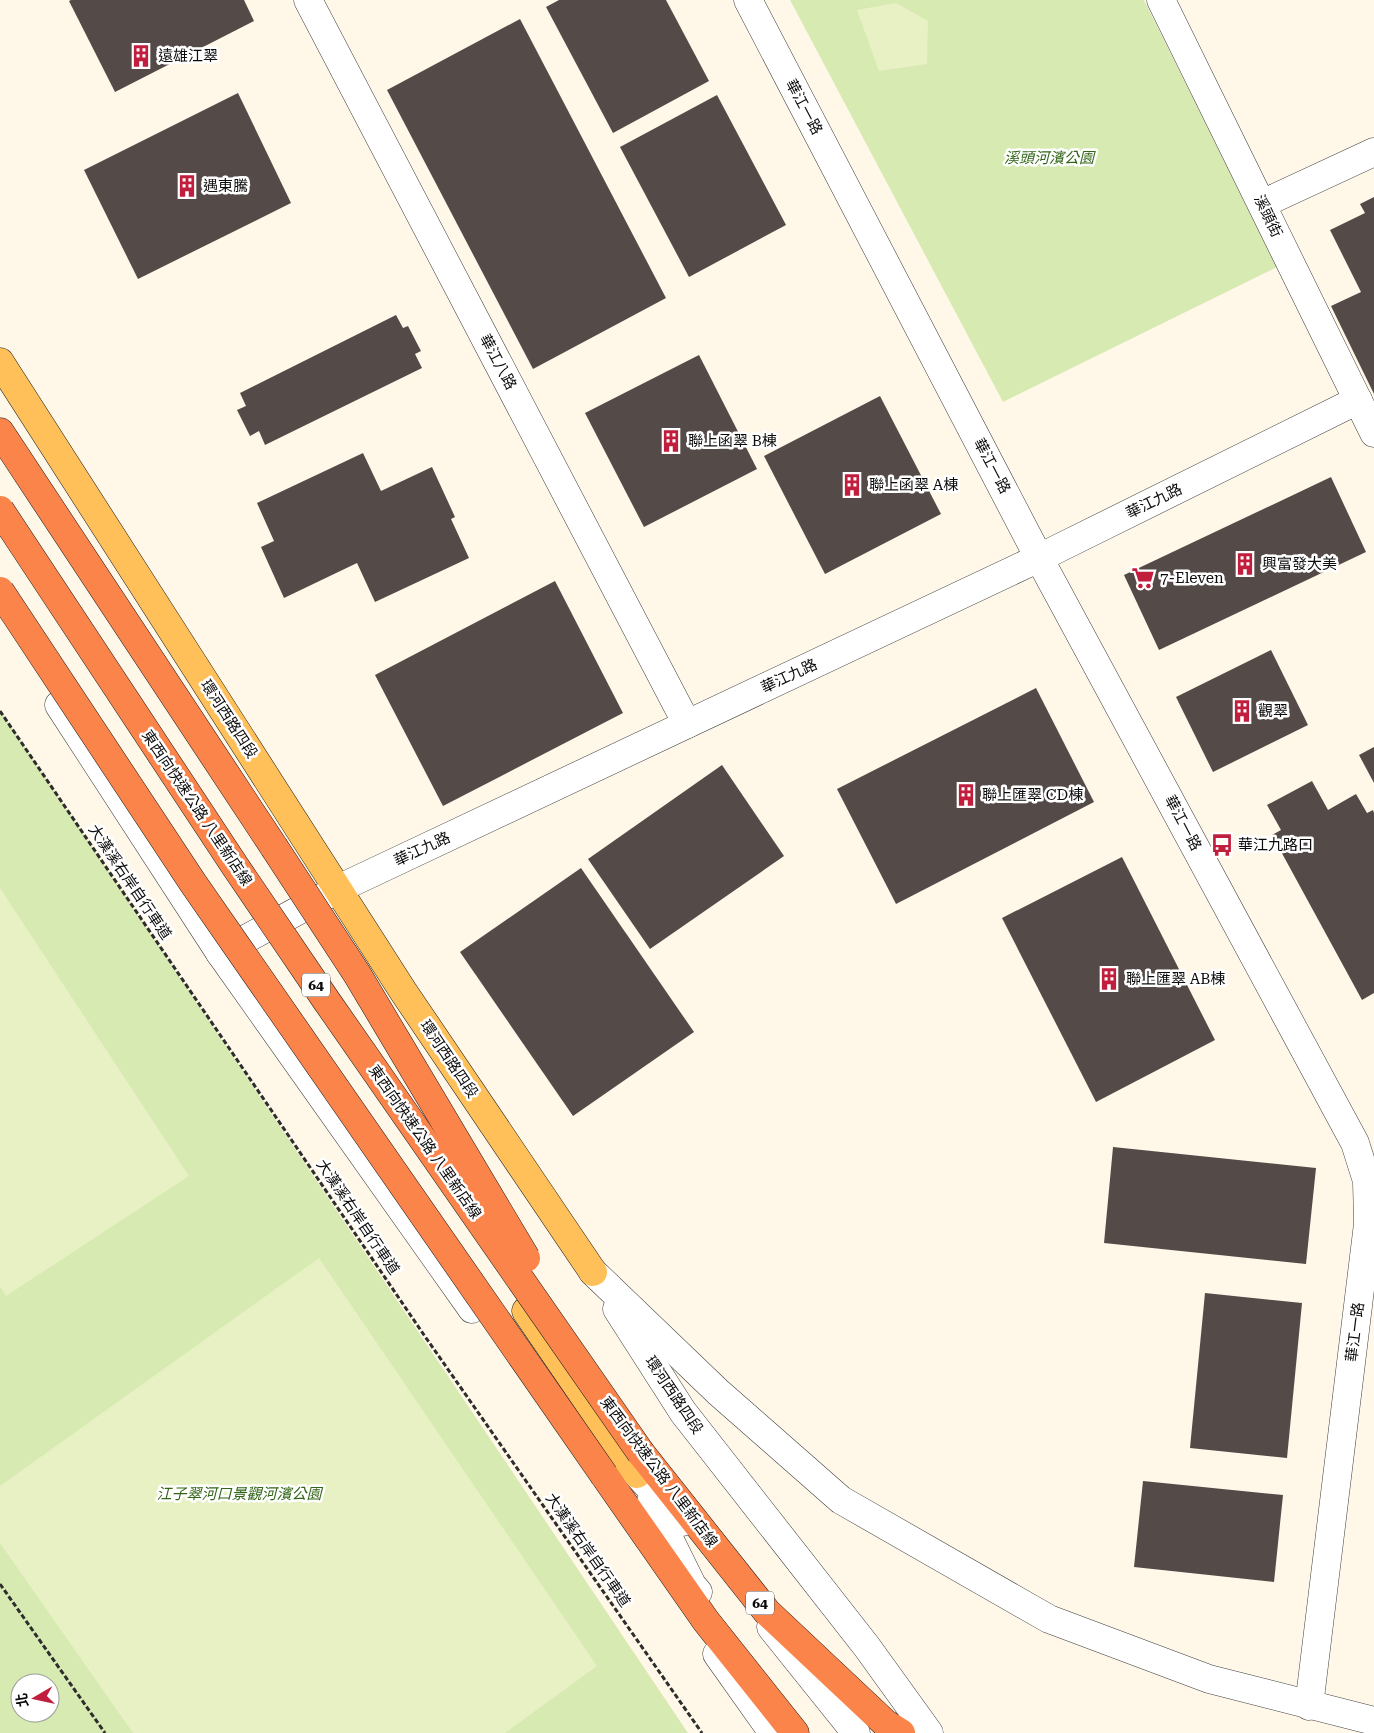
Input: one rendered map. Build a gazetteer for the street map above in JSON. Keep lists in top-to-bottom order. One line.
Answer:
{"streets":{"highway":["東西向快速公路 八里新店線","64"],"main road":["環河西路四段"],"street":["華江一路","溪頭街","華江八路","華江九路"],"path":["大漢溪右岸自行車道"]},"crossings":[["華江一路","華江九路"],["溪頭街","華江九路"],["華江八路","華江九路"],["華江九路","環河西路四段"]],"parks":["溪頭河濱公園","江子翠河口景觀河濱公園"],"places":{"building":["遠雄江翠","遇東騰","聯上函翠 B棟","聯上函翠 A棟","興富發大美","觀翠","聯上匯翠 CD棟","聯上匯翠 AB棟"],"supermarket":["7-Eleven"],"bus stop":["華江九路口"]},"north":"left"}
